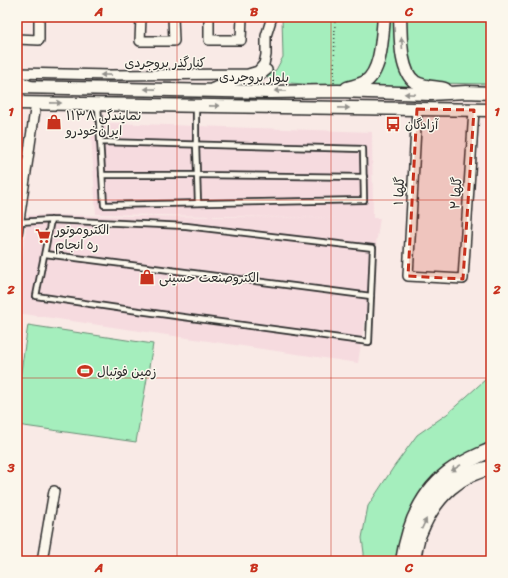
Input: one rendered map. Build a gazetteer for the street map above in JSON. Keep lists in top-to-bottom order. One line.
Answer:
{"streets":{"main road":["بلوار بروجردی"],"street":["کنارگذر بروجردی","گلها ۱","گلها ۲"]},"crossings":[["گلها ۱","گلها ۲"]],"one_way":["کنارگذر بروجردی"],"places":{"shop":["نمایندگی ۱۱۳۸ ایران‌خودرو","الکتروصنعت حسینی"],"bus stop":["آزادگان"],"supermarket":["الکتروموتور ره انجام"],"sports":["زمین فوتبال"]},"grid":{"columns":["A","B","C"],"rows":["1","2","3"]}}
